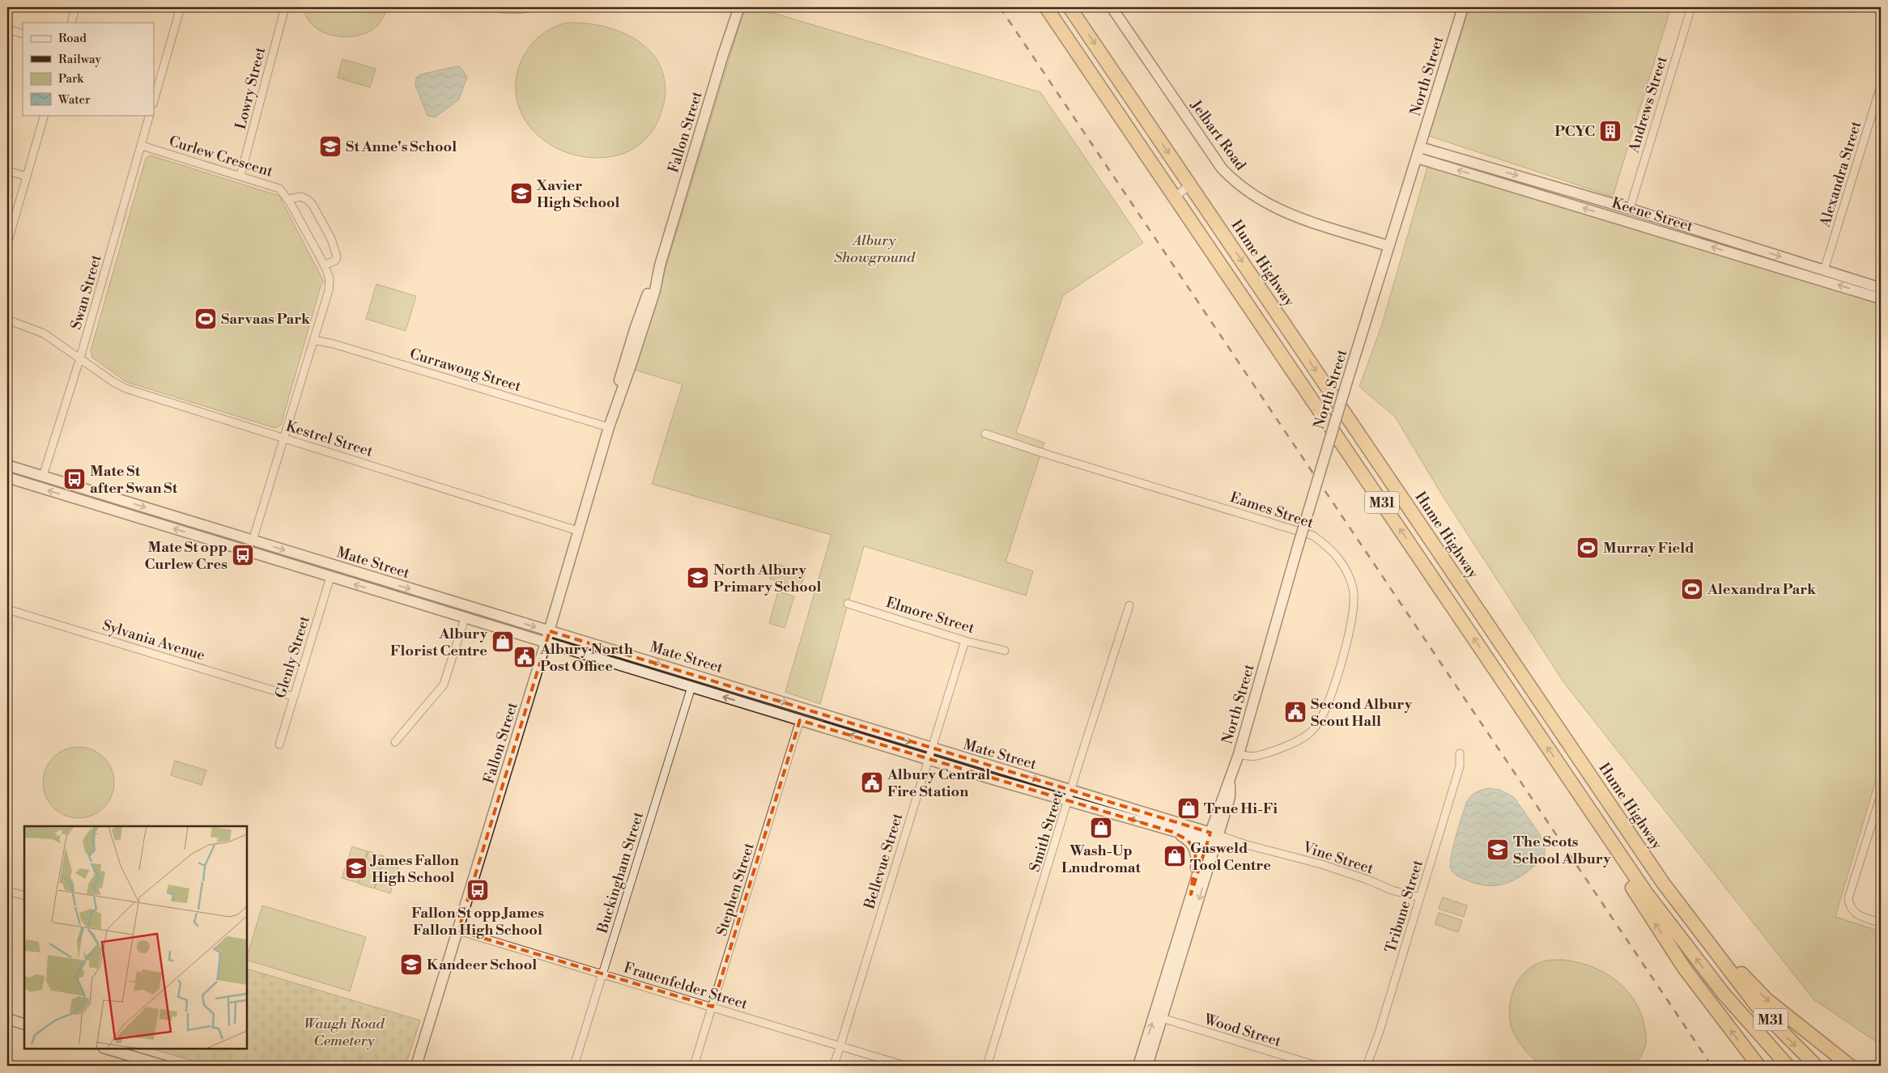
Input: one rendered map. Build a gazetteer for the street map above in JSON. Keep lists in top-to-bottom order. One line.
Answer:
{"streets":{"highway":["Hume Highway","M31"],"street":["North Street","Lowry Street","Andrews Street","Fallon Street","Jelbart Road","Curlew Crescent","Alexandra Street","Keene Street","Swan Street","Currawong Street","Kestrel Street","Eames Street","Mate Street","Elmore Street","Sylvania Avenue","Glenly Street","Smith Street","Vine Street","Bellevue Street","Buckingham Street","Stephen Street","Tribune Street","Frauenfelder Street","Wood Street"]},"crossings":[["North Street","Jelbart Road"],["North Street","Keene Street"],["North Street","Eames Street"],["North Street","Mate Street"],["North Street","Vine Street"],["North Street","Wood Street"],["Lowry Street","Curlew Crescent"],["Andrews Street","Keene Street"],["Fallon Street","Currawong Street"],["Fallon Street","Kestrel Street"],["Fallon Street","Mate Street"],["Fallon Street","Frauenfelder Street"],["Curlew Crescent","Swan Street"],["Curlew Crescent","Currawong Street"],["Curlew Crescent","Kestrel Street"],["Curlew Crescent","Mate Street"],["Alexandra Street","Keene Street"],["Swan Street","Kestrel Street"],["Swan Street","Mate Street"],["Mate Street","Glenly Street"],["Mate Street","Smith Street"],["Mate Street","Vine Street"],["Mate Street","Bellevue Street"],["Mate Street","Buckingham Street"],["Mate Street","Stephen Street"],["Elmore Street","Bellevue Street"],["Sylvania Avenue","Glenly Street"],["Vine Street","Tribune Street"],["Bellevue Street","Frauenfelder Street"],["Buckingham Street","Frauenfelder Street"],["Stephen Street","Frauenfelder Street"]],"parks":["Albury Showground","Waugh Road Cemetery"],"places":{"building":["PCYC"],"school or university":["St Anne's School","Xavier High School","North Albury Primary School","The Scots School Albury","James Fallon High School","Kandeer School"],"sports":["Sarvaas Park","Murray Field","Alexandra Park"],"bus stop":["Mate St after Swan St","Mate St opp Curlew Cres","Fallon St opp James Fallon High School"],"shop":["Albury Florist Centre","True Hi-Fi","Wash-Up Lnudromat","Gasweld Tool Centre"],"public building":["Albury North Post Office","Second Albury Scout Hall","Albury Central Fire Station"]},"legend":["Road","Railway","Park","Water"]}
